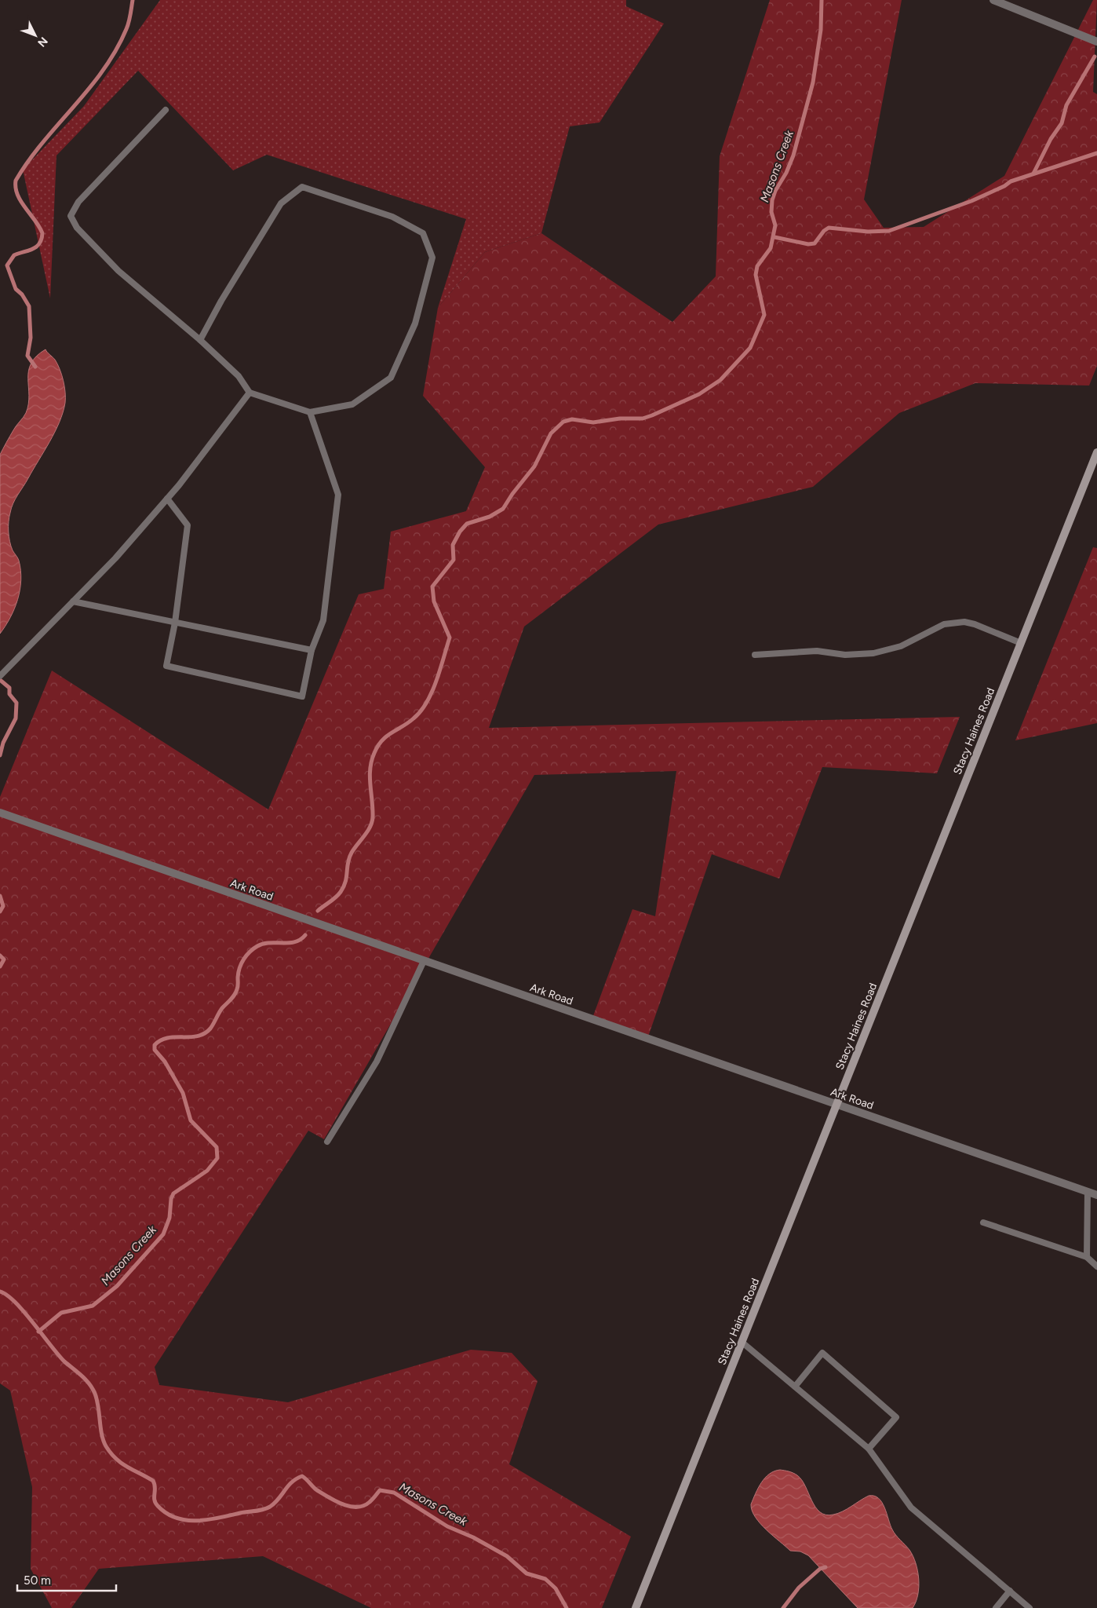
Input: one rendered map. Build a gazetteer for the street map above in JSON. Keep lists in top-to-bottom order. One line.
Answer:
{"streets":{"street":["Stacy Haines Road","Ark Road"]},"crossings":[["Stacy Haines Road","Ark Road"]],"water":["Masons Creek"],"scale_bar":"50 m","north":"bottom right"}
